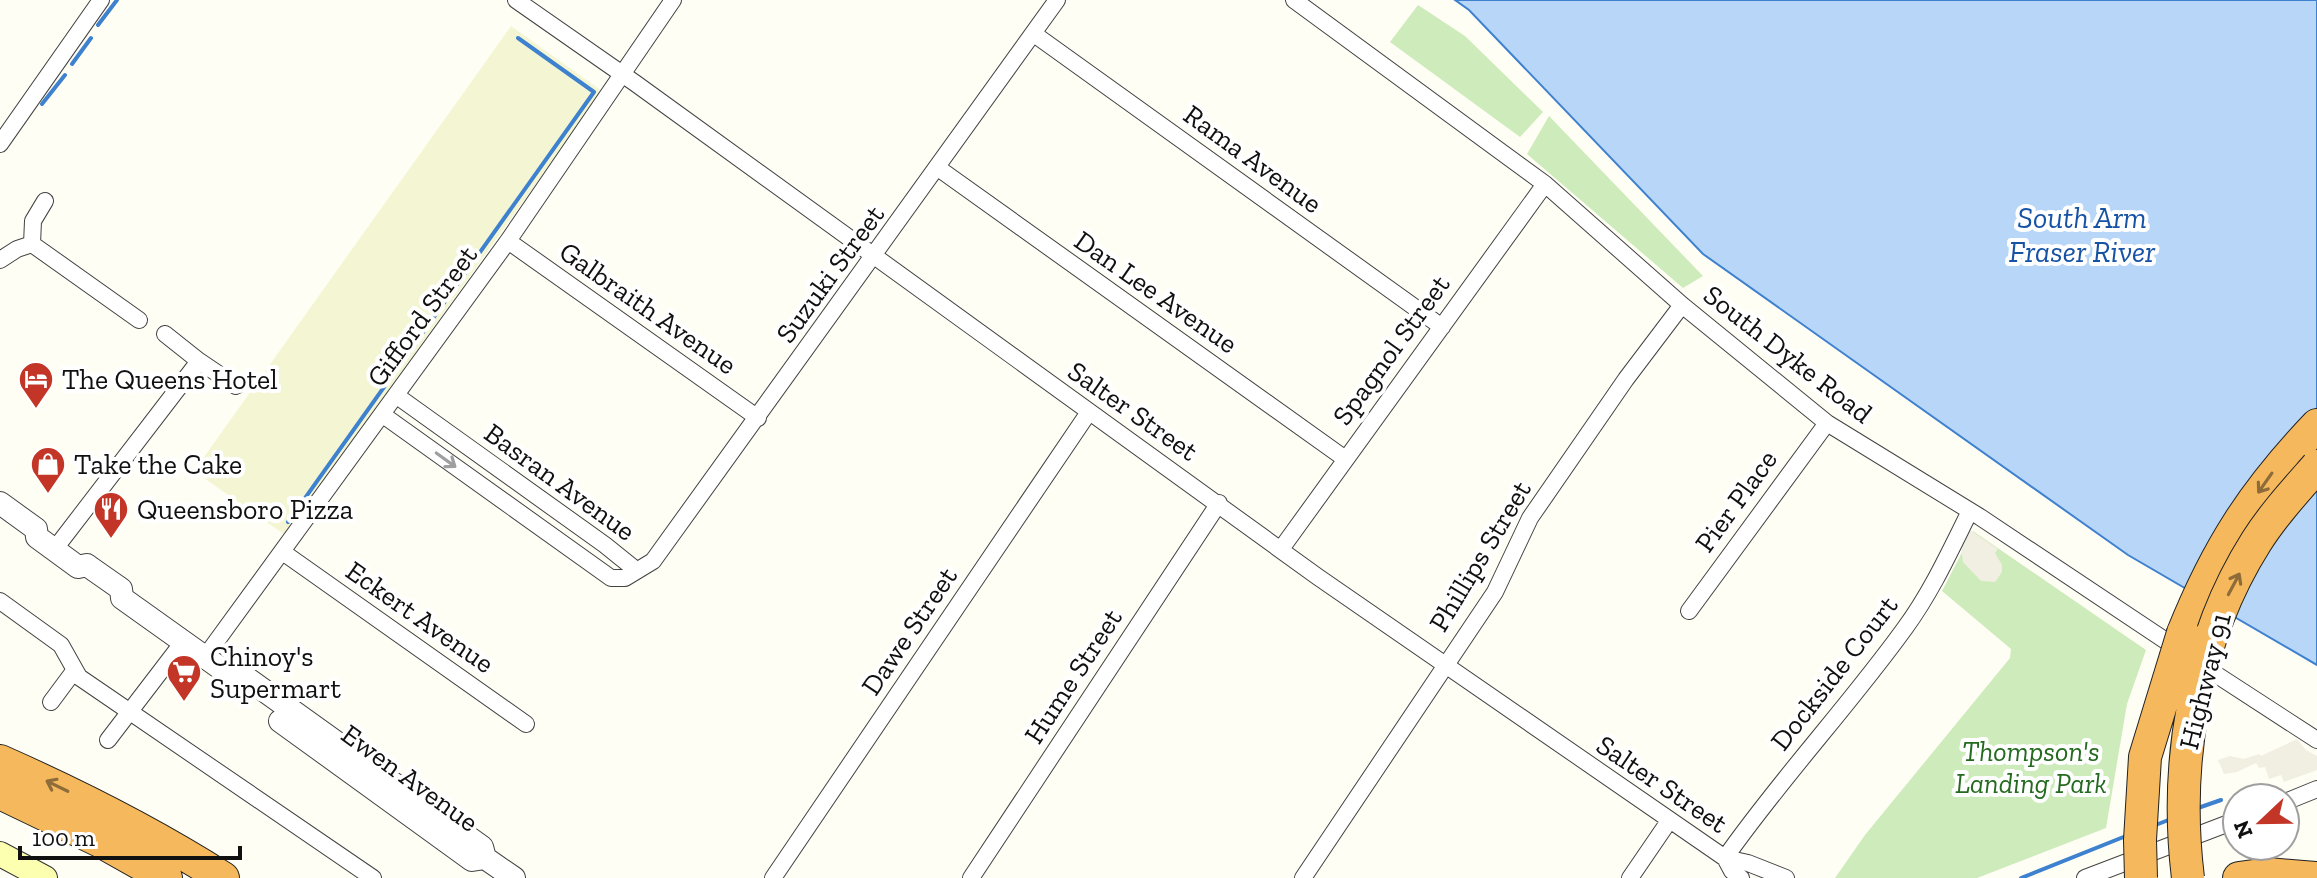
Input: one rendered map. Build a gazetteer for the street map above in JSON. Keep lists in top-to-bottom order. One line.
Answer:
{"streets":{"highway":["Highway 91"],"street":["Rama Avenue","Suzuki Street","Dan Lee Avenue","Galbraith Avenue","Gifford Street","Spagnol Street","South Dyke Road","Salter Street","Basran Avenue","Pier Place","Phillips Street","Eckert Avenue","Dawe Street","Dockside Court","Hume Street","Ewen Avenue"]},"crossings":[["Rama Avenue","Suzuki Street"],["Rama Avenue","Spagnol Street"],["Suzuki Street","Dan Lee Avenue"],["Suzuki Street","Galbraith Avenue"],["Suzuki Street","Salter Street"],["Suzuki Street","Basran Avenue"],["Dan Lee Avenue","Spagnol Street"],["Galbraith Avenue","Gifford Street"],["Gifford Street","Salter Street"],["Gifford Street","Basran Avenue"],["Gifford Street","Eckert Avenue"],["Gifford Street","Ewen Avenue"],["Spagnol Street","South Dyke Road"],["Spagnol Street","Salter Street"],["South Dyke Road","Pier Place"],["South Dyke Road","Phillips Street"],["South Dyke Road","Dockside Court"],["Salter Street","Phillips Street"],["Salter Street","Dawe Street"],["Salter Street","Dockside Court"],["Salter Street","Hume Street"]],"water":["South Arm Fraser River"],"parks":["Thompson's Landing Park"],"places":{"hotel":["The Queens Hotel"],"shop":["Take the Cake"],"restaurant":["Queensboro Pizza"],"supermarket":["Chinoy's Supermart"]},"scale_bar":"100 m","north":"left"}
